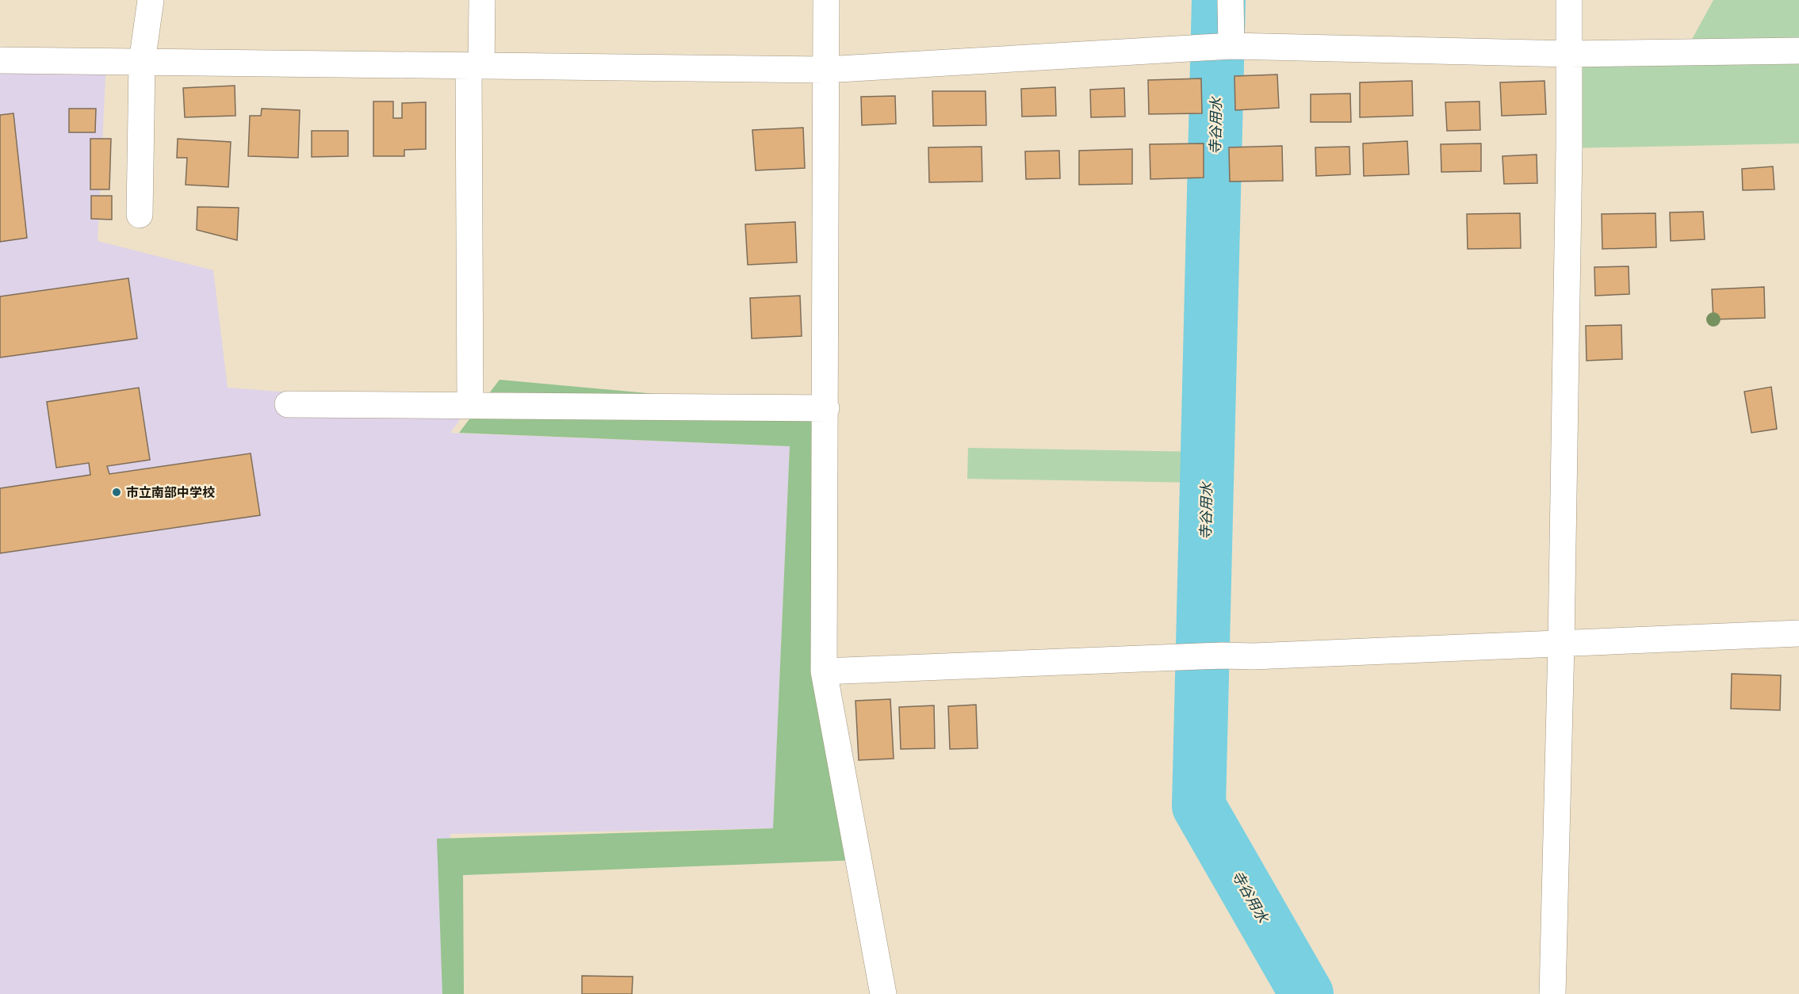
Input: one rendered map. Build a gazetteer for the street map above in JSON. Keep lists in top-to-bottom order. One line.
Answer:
{"water":["寺谷用水"],"places":["市立南部中学校"]}
